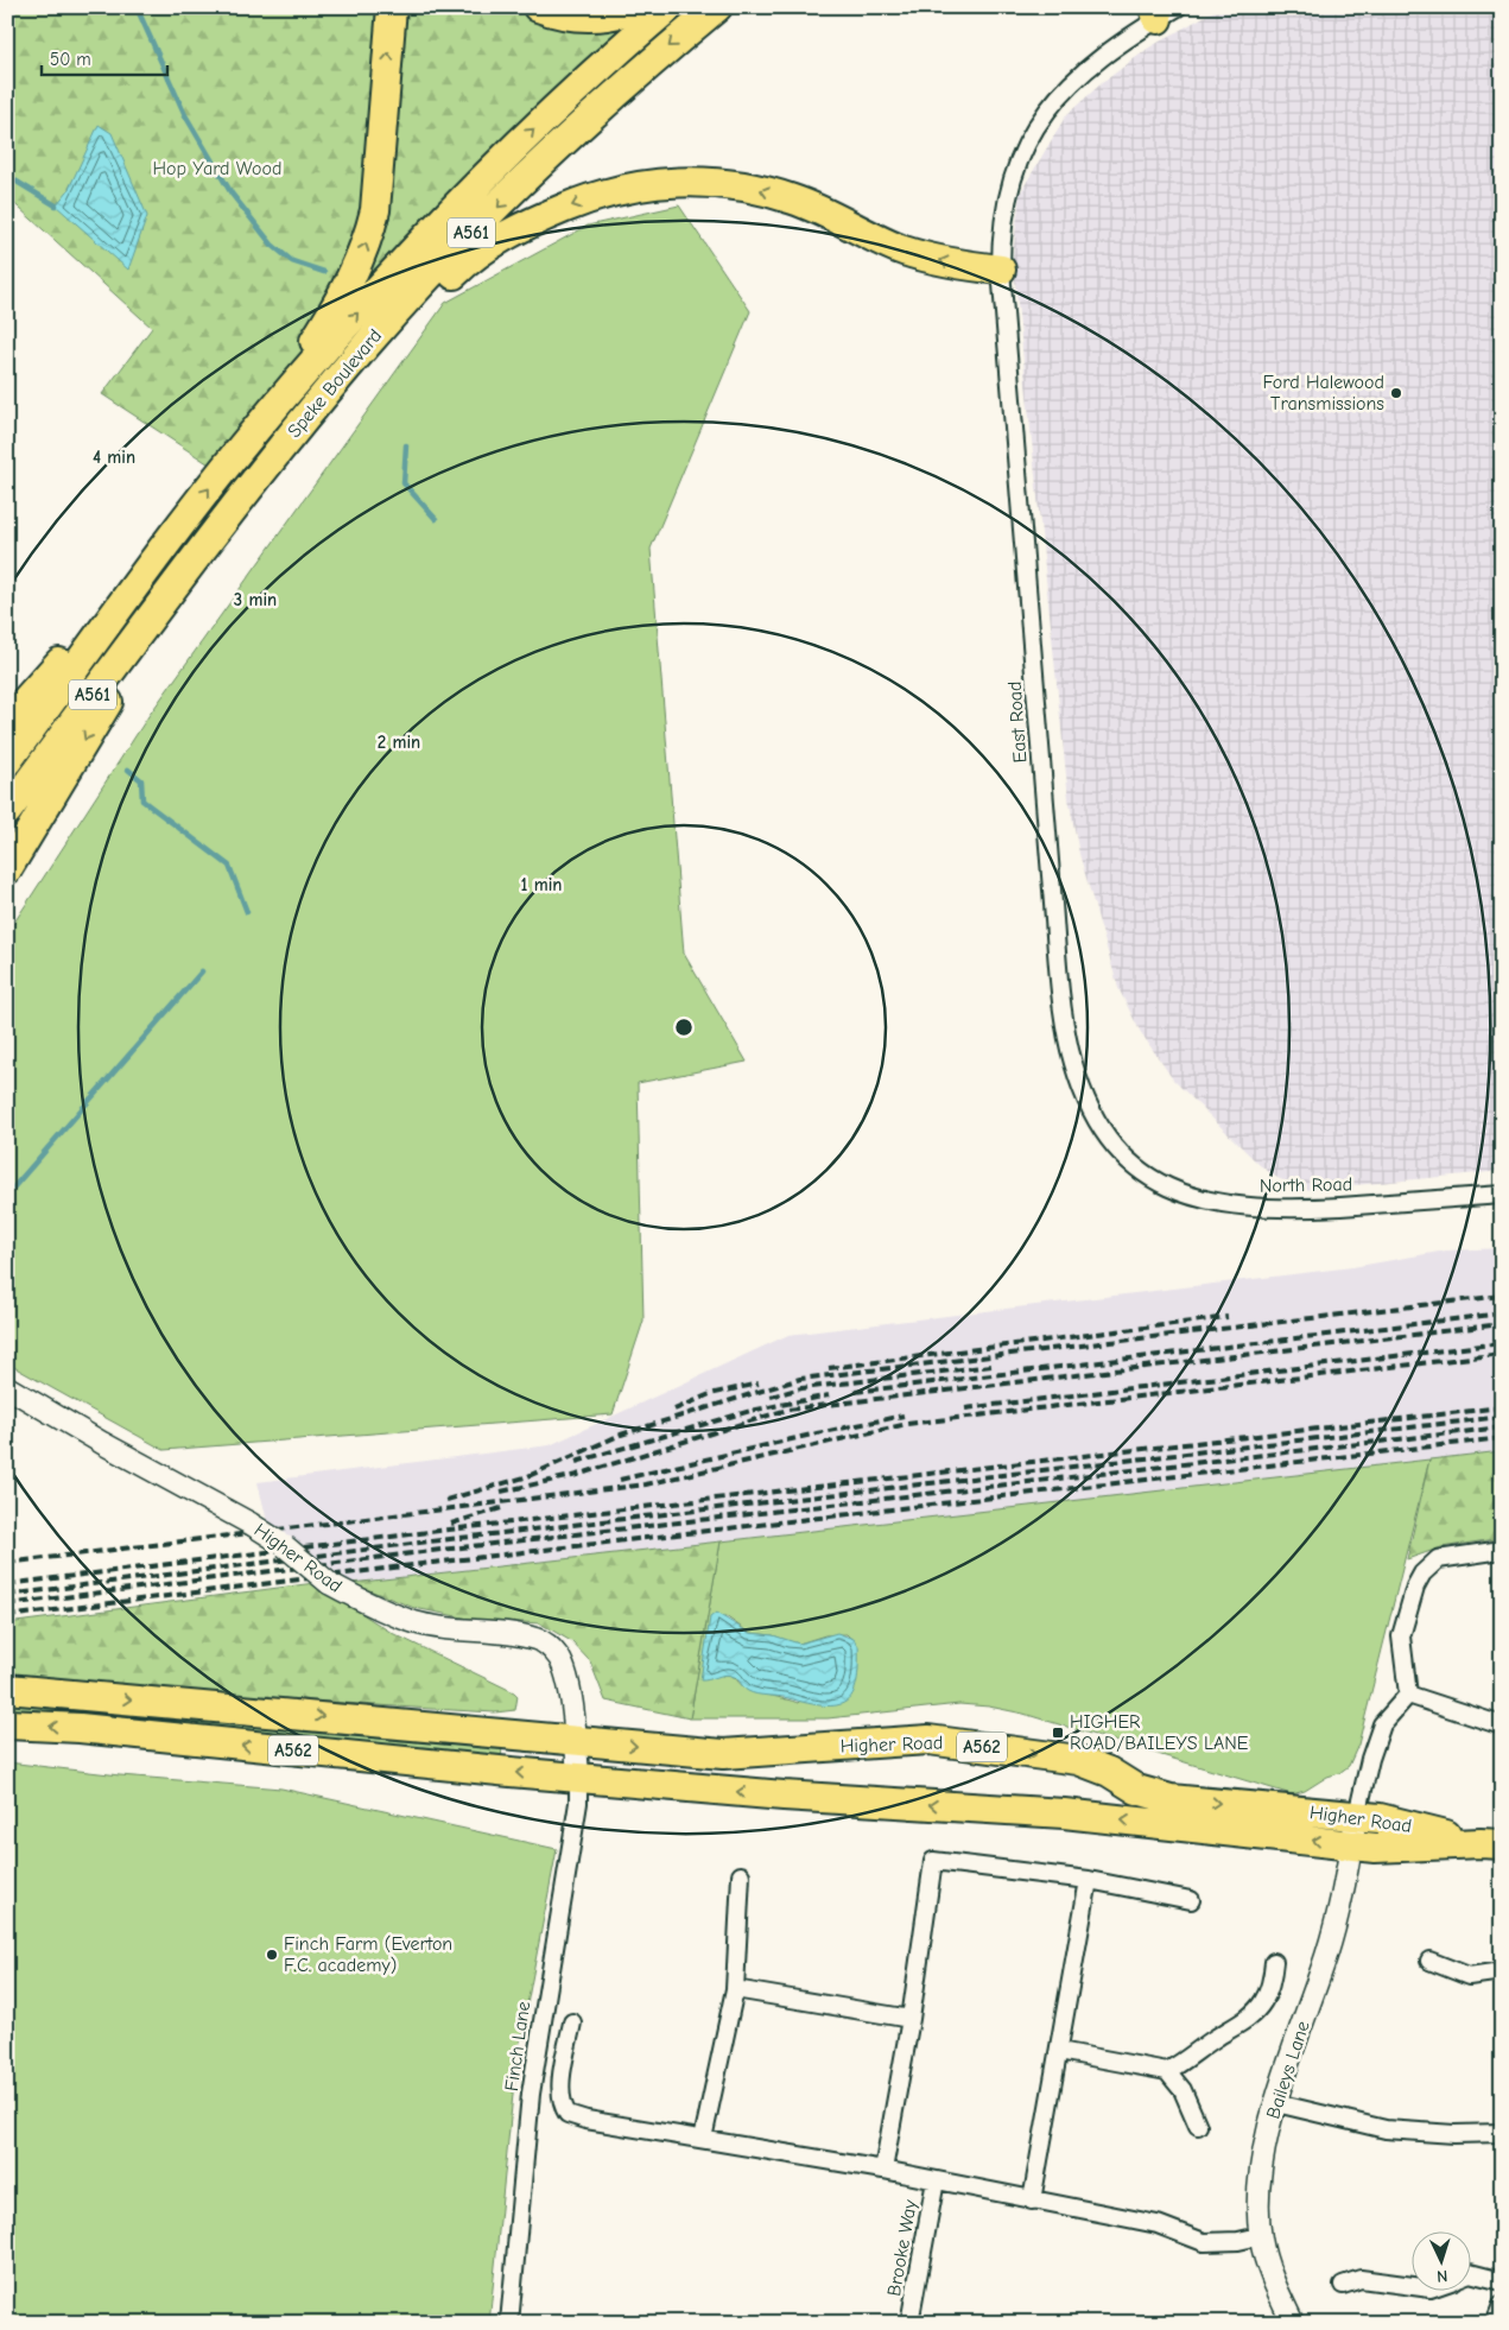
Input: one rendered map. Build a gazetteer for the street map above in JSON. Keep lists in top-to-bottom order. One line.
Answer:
{"streets":{"highway":["A561","Speke Boulevard","Higher Road","A562"],"street":["East Road","North Road","Finch Lane","Baileys Lane","Brooke Way"]},"crossings":[["East Road","North Road"],["Higher Road","Finch Lane"],["Higher Road","Baileys Lane"]],"parks":["Hop Yard Wood"],"places":{"other":["Ford Halewood Transmissions","Finch Farm (Everton F.C. academy)"],"transit":["HIGHER ROAD/BAILEYS LANE"]},"scale_bar":"50 m","north":"bottom","rings":["4 min","3 min","2 min","1 min"]}
